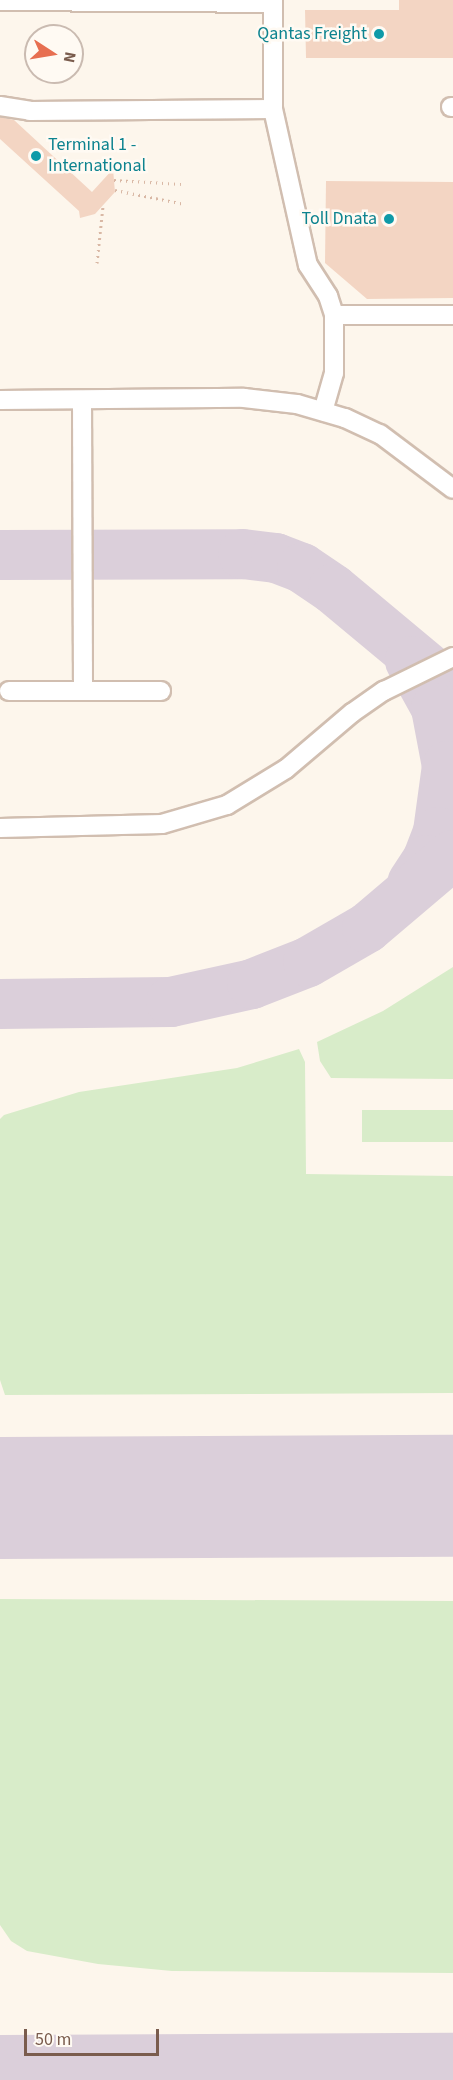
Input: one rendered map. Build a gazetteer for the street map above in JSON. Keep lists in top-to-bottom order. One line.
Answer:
{"places":["Qantas Freight","Terminal 1 - International","Toll Dnata"],"scale_bar":"50 m","north":"right"}
